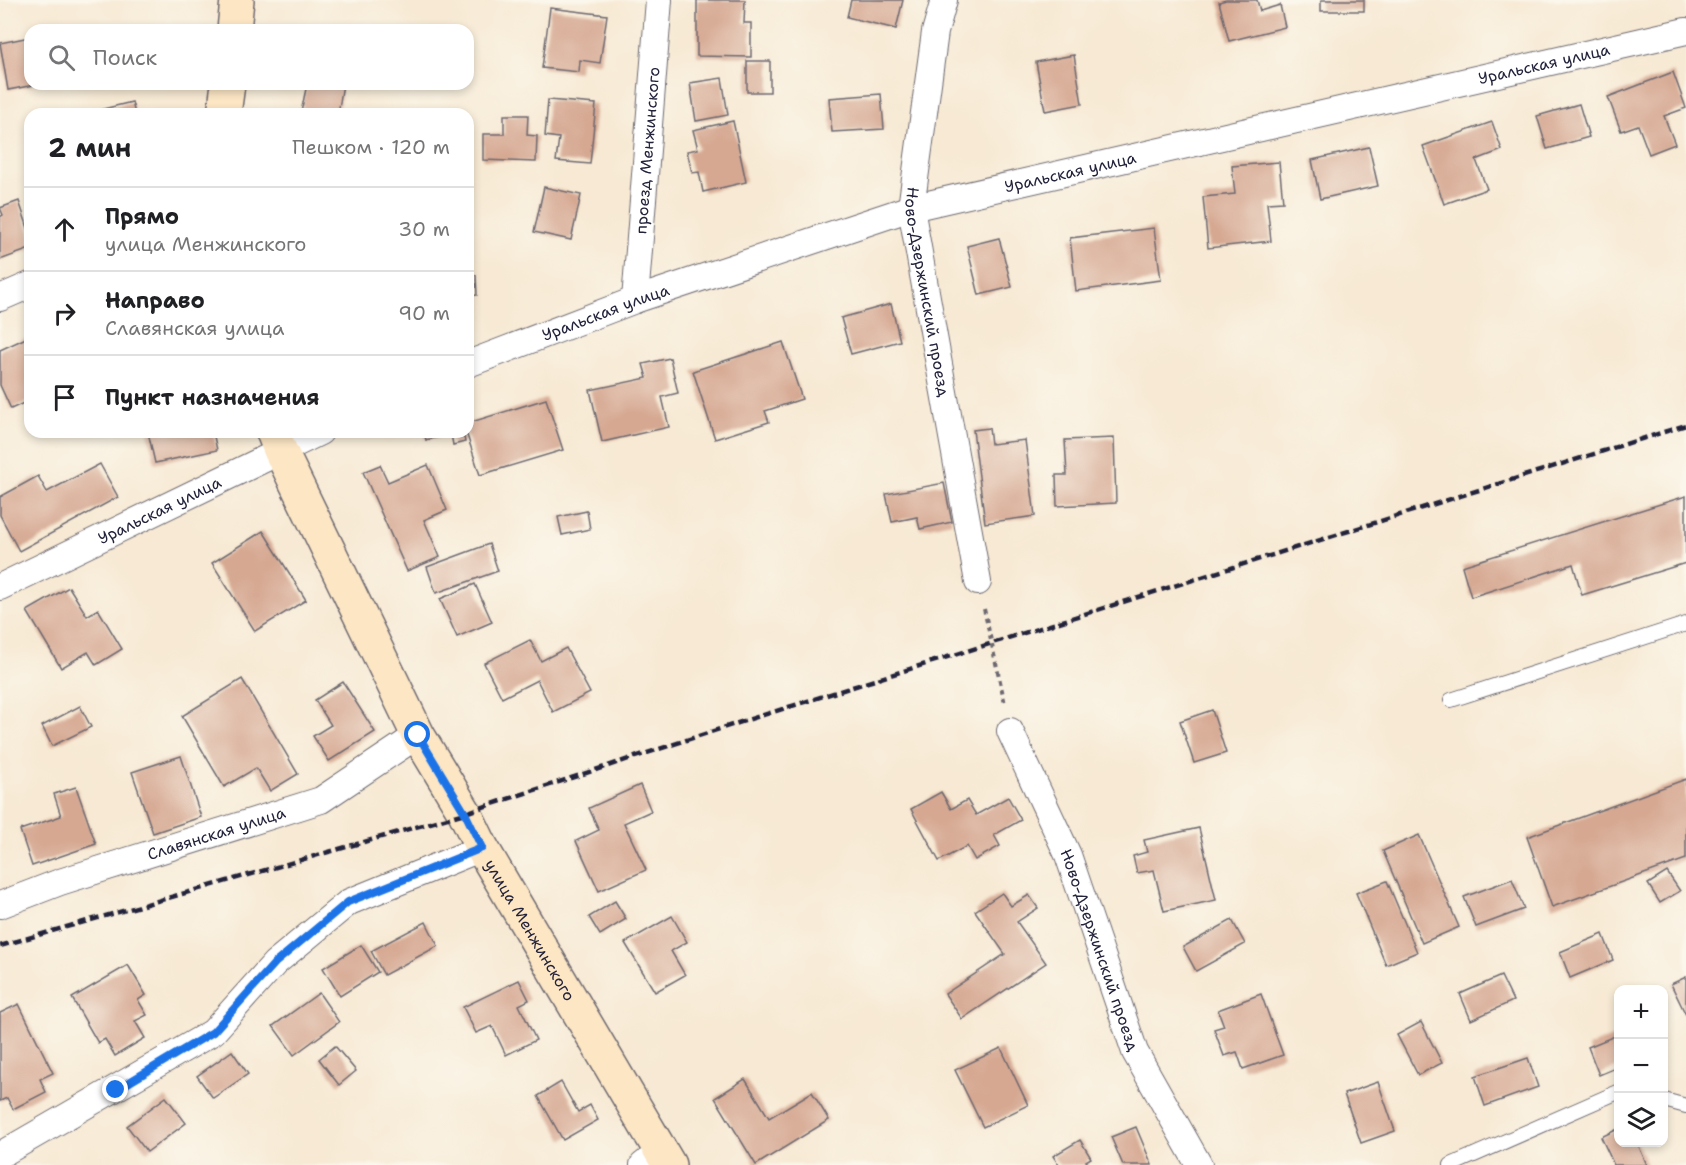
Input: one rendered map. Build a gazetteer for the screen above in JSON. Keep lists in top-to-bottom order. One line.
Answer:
{"streets":{"street":["Уральская улица","проезд Менжинского","Ново-Дзержинский проезд","Славянская улица","улица Менжинского"]},"crossings":[["Уральская улица","проезд Менжинского"],["Уральская улица","Ново-Дзержинский проезд"],["Уральская улица","улица Менжинского"],["Славянская улица","улица Менжинского"]],"page":{"search":"Поиск","heading":["2 мин","Пешком · 120 m"],"list":[["Прямо","улица Менжинского","30 m"],["Направо","Славянская улица","90 m"],"Пункт назначения"],"map_buttons":["+","−"]}}
